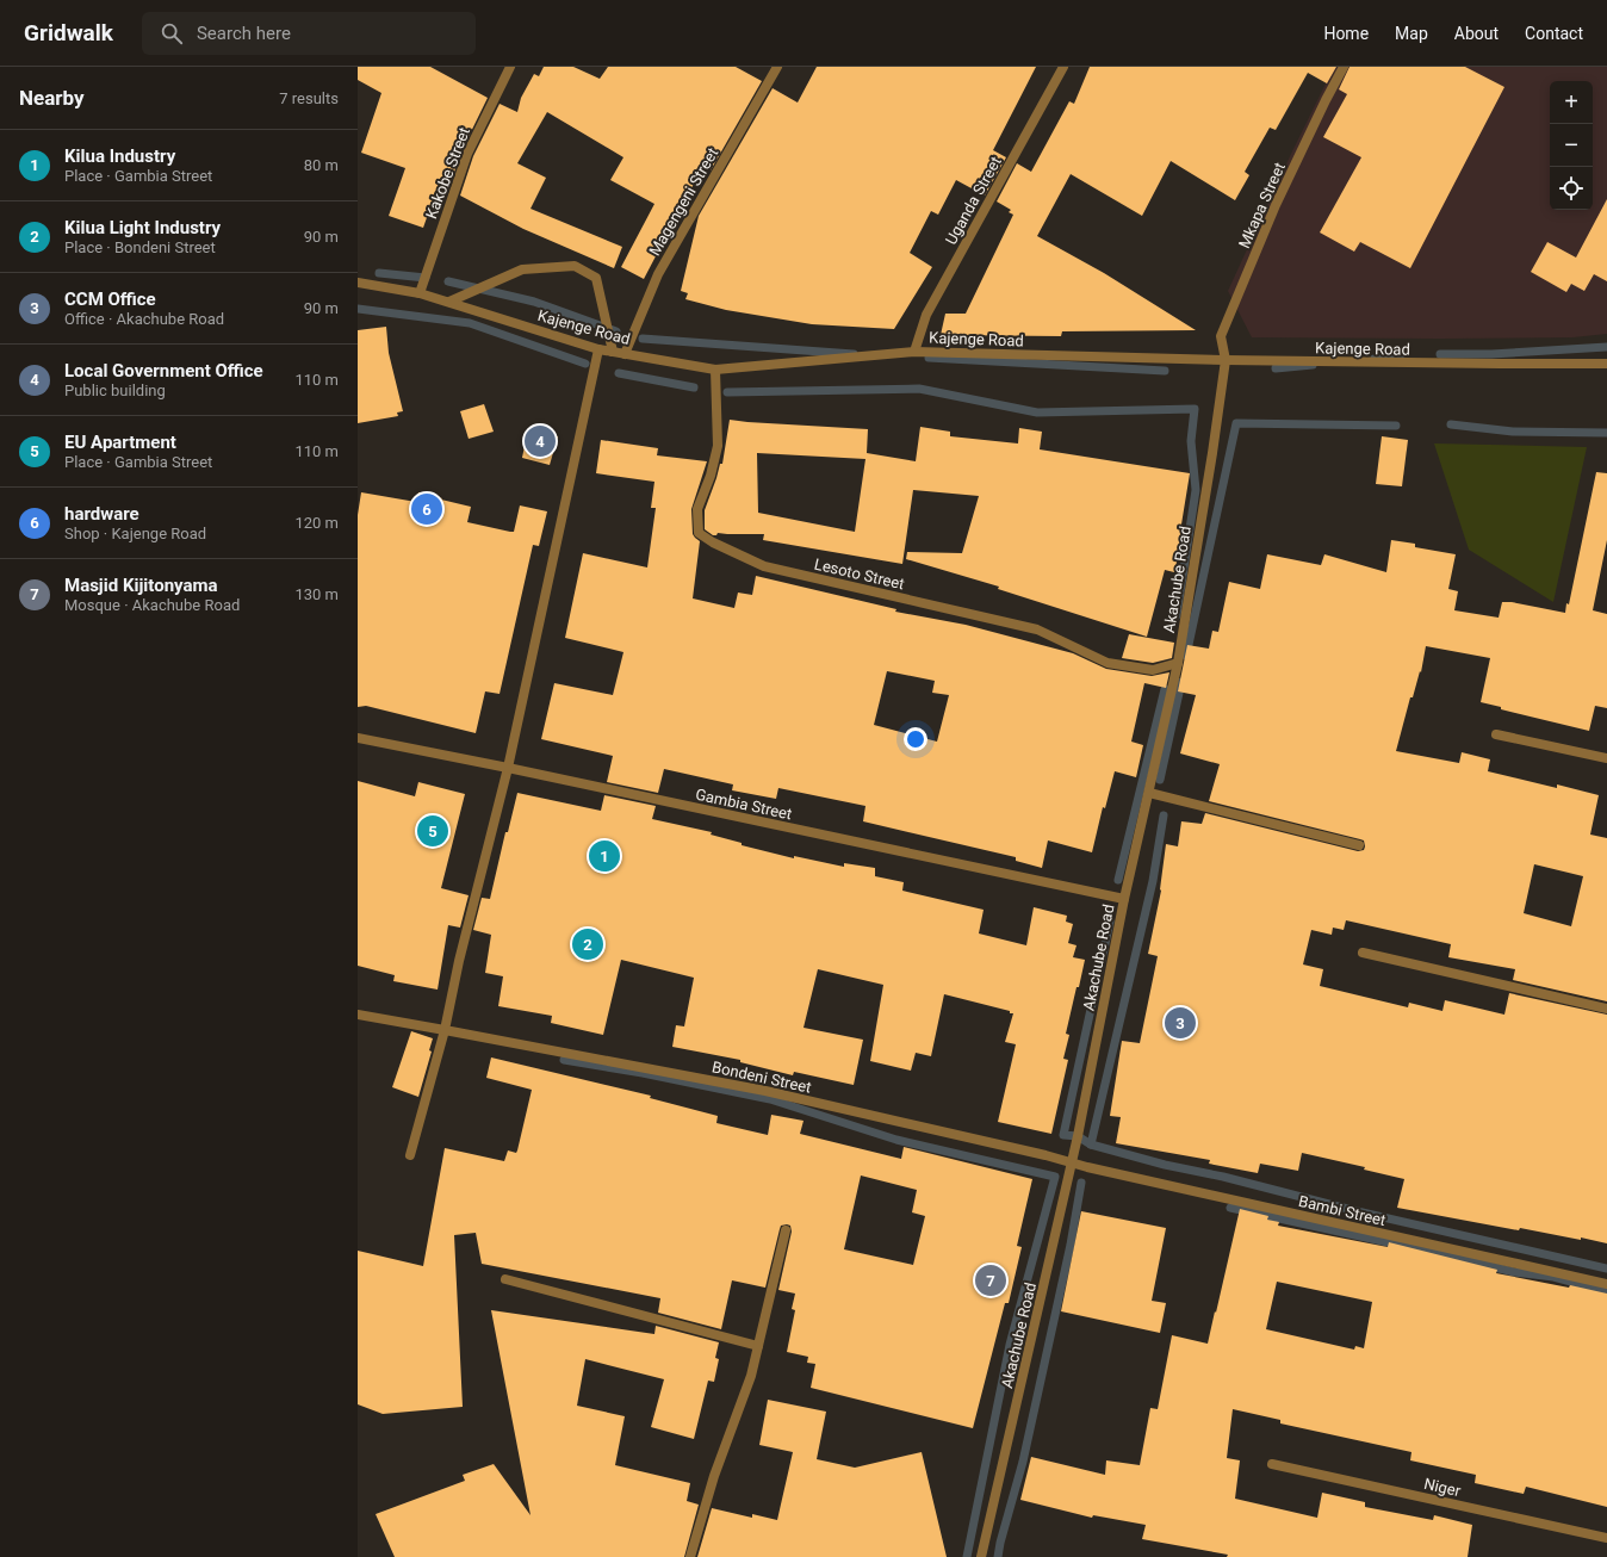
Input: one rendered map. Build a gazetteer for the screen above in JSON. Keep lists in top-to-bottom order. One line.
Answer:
{"streets":{"street":["Kakobe Street","Uganda Street","Magengeni Street","Mkapa Street","Kajenge Road","Lesoto Street","Akachube Road","Gambia Street","Bondeni Street","Bambi Street","Niger"]},"crossings":[["Kakobe Street","Kajenge Road"],["Uganda Street","Kajenge Road"],["Magengeni Street","Kajenge Road"],["Mkapa Street","Kajenge Road"],["Mkapa Street","Akachube Road"],["Kajenge Road","Lesoto Street"],["Kajenge Road","Akachube Road"],["Lesoto Street","Akachube Road"],["Akachube Road","Gambia Street"],["Akachube Road","Bondeni Street"],["Akachube Road","Bambi Street"],["Bondeni Street","Bambi Street"]],"page":{"header":"Gridwalk","search":"Search here","nav":["Home","Map","About","Contact"],"heading":["Nearby","7 results"],"map_buttons":["+","−"],"list":[{"mark":"1","name":"Kilua Industry","note":"Place · Gambia Street","value":"80 m"},{"mark":"2","name":"Kilua Light Industry","note":"Place · Bondeni Street","value":"90 m"},{"mark":"3","name":"CCM Office","note":"Office · Akachube Road","value":"90 m"},{"mark":"4","name":"Local Government Office","note":"Public building","value":"110 m"},{"mark":"5","name":"EU Apartment","note":"Place · Gambia Street","value":"110 m"},{"mark":"6","name":"hardware","note":"Shop · Kajenge Road","value":"120 m"},{"mark":"7","name":"Masjid Kijitonyama","note":"Mosque · Akachube Road","value":"130 m"}],"pins":["4","6","5","1","2","3","7"]}}
